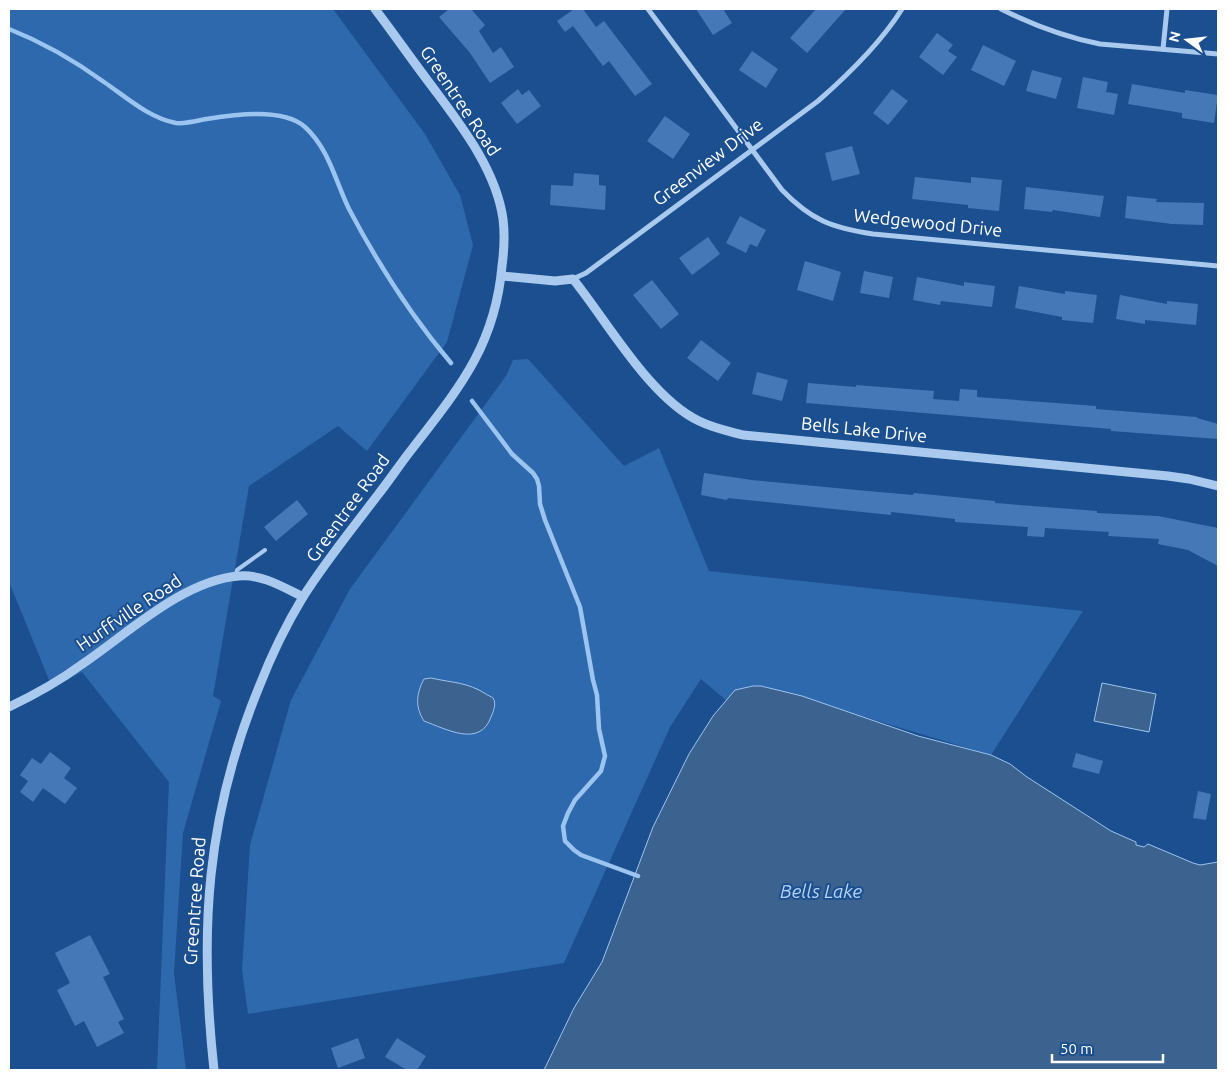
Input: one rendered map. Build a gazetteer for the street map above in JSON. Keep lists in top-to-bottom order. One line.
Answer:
{"streets":{"street":["Greentree Road","Greenview Drive","Wedgewood Drive","Bells Lake Drive","Hurffville Road"]},"crossings":[["Greentree Road","Greenview Drive"],["Greentree Road","Hurffville Road"],["Greenview Drive","Wedgewood Drive"],["Greenview Drive","Bells Lake Drive"]],"water":["Bells Lake"],"scale_bar":"50 m","north":"left"}
